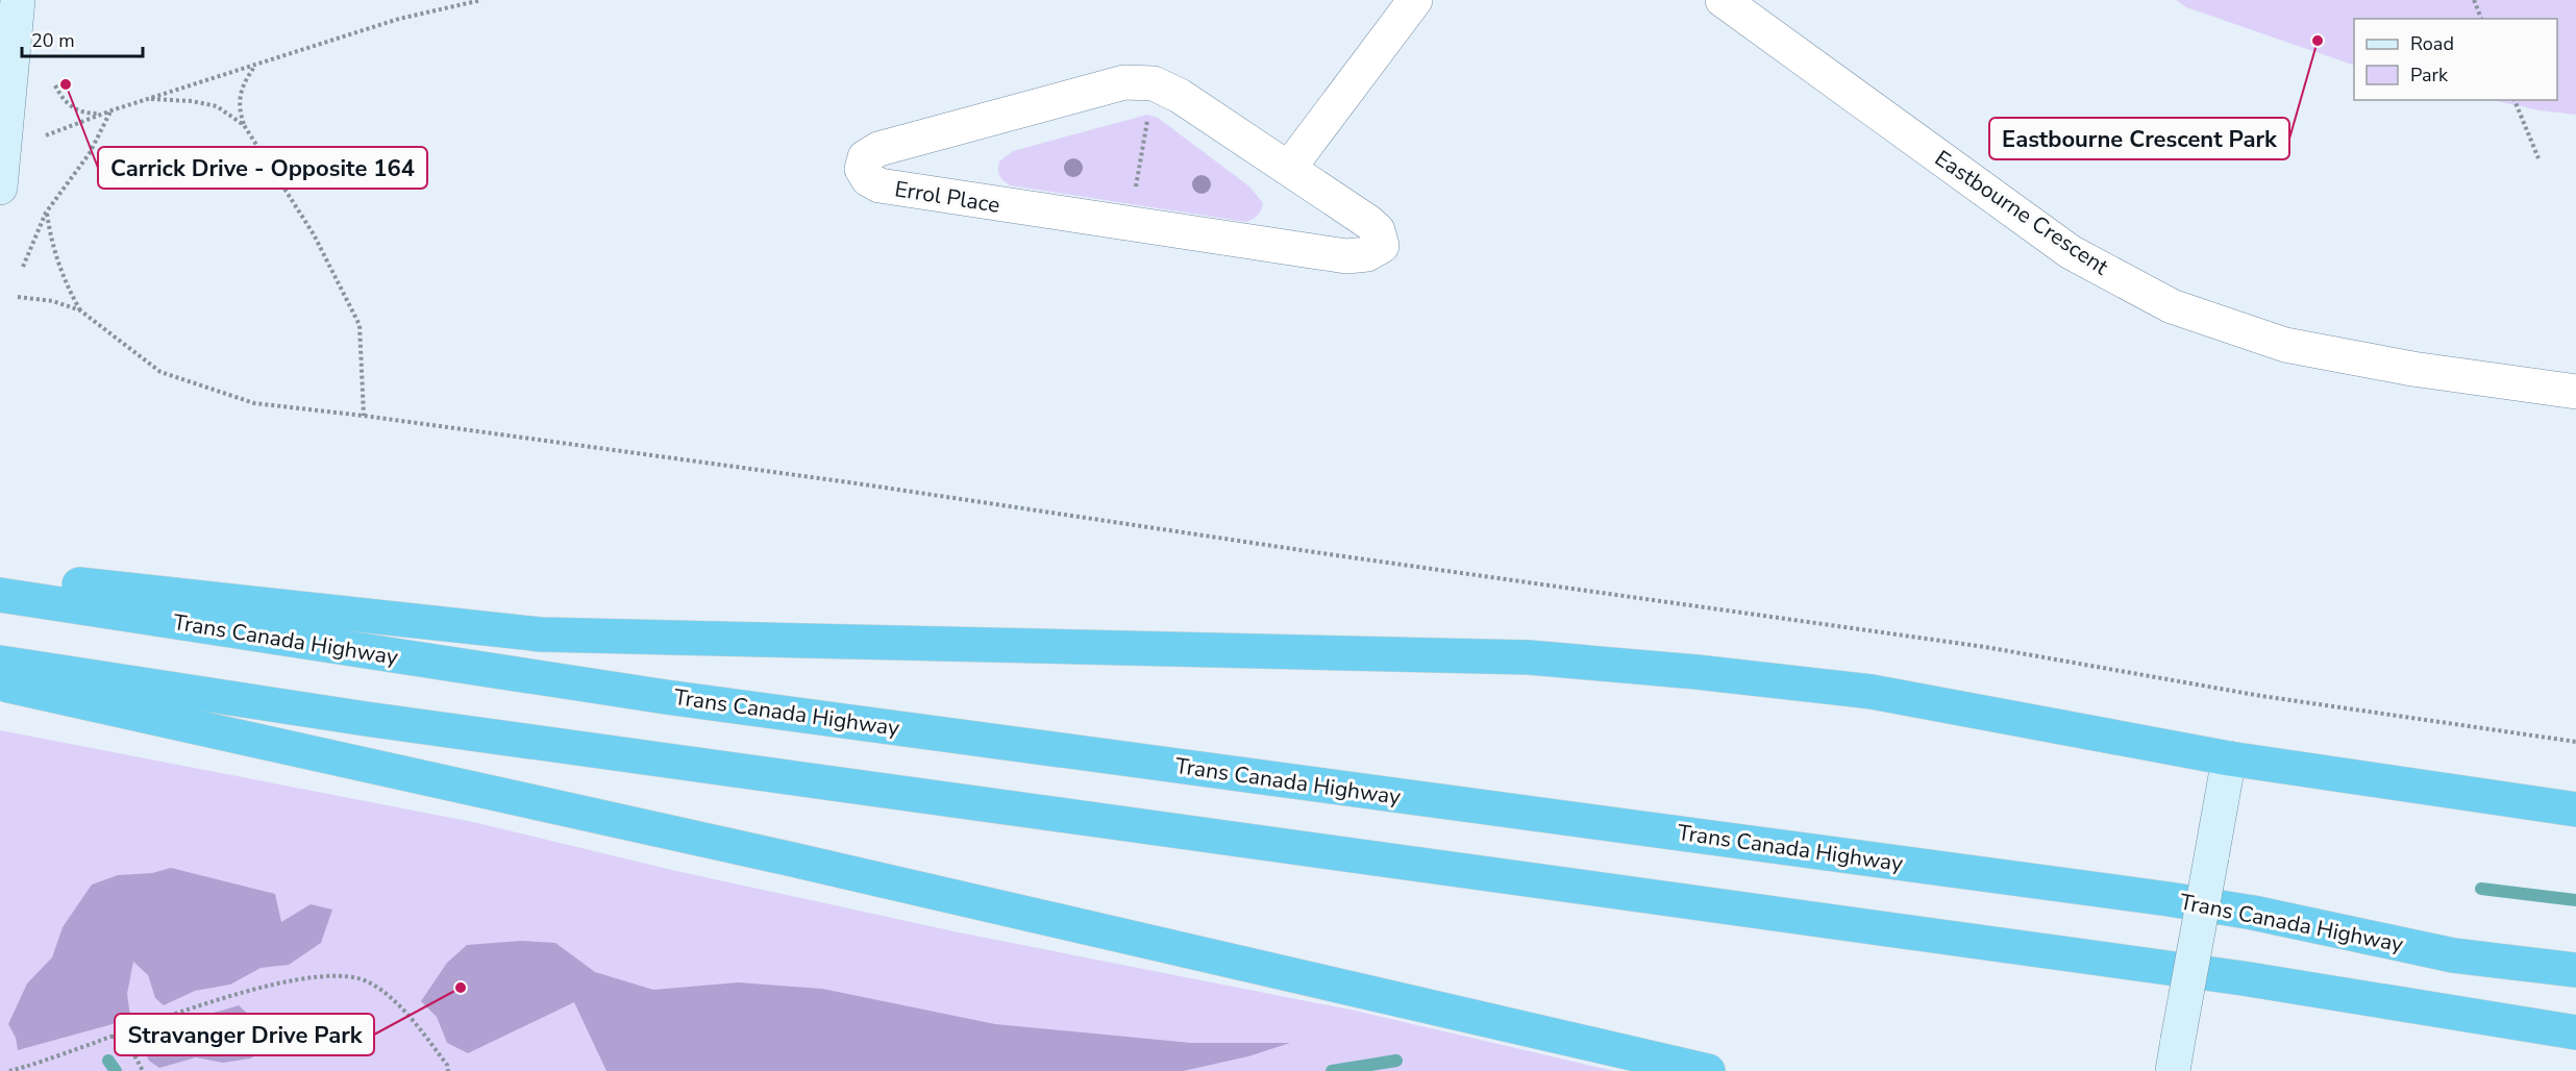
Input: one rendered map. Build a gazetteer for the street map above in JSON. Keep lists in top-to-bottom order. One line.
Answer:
{"streets":{"highway":["Trans Canada Highway"],"street":["Errol Place","Eastbourne Crescent"]},"places":["Eastbourne Crescent Park","Carrick Drive - Opposite 164","Stravanger Drive Park"],"legend":["Road","Park"],"scale_bar":"20 m"}
